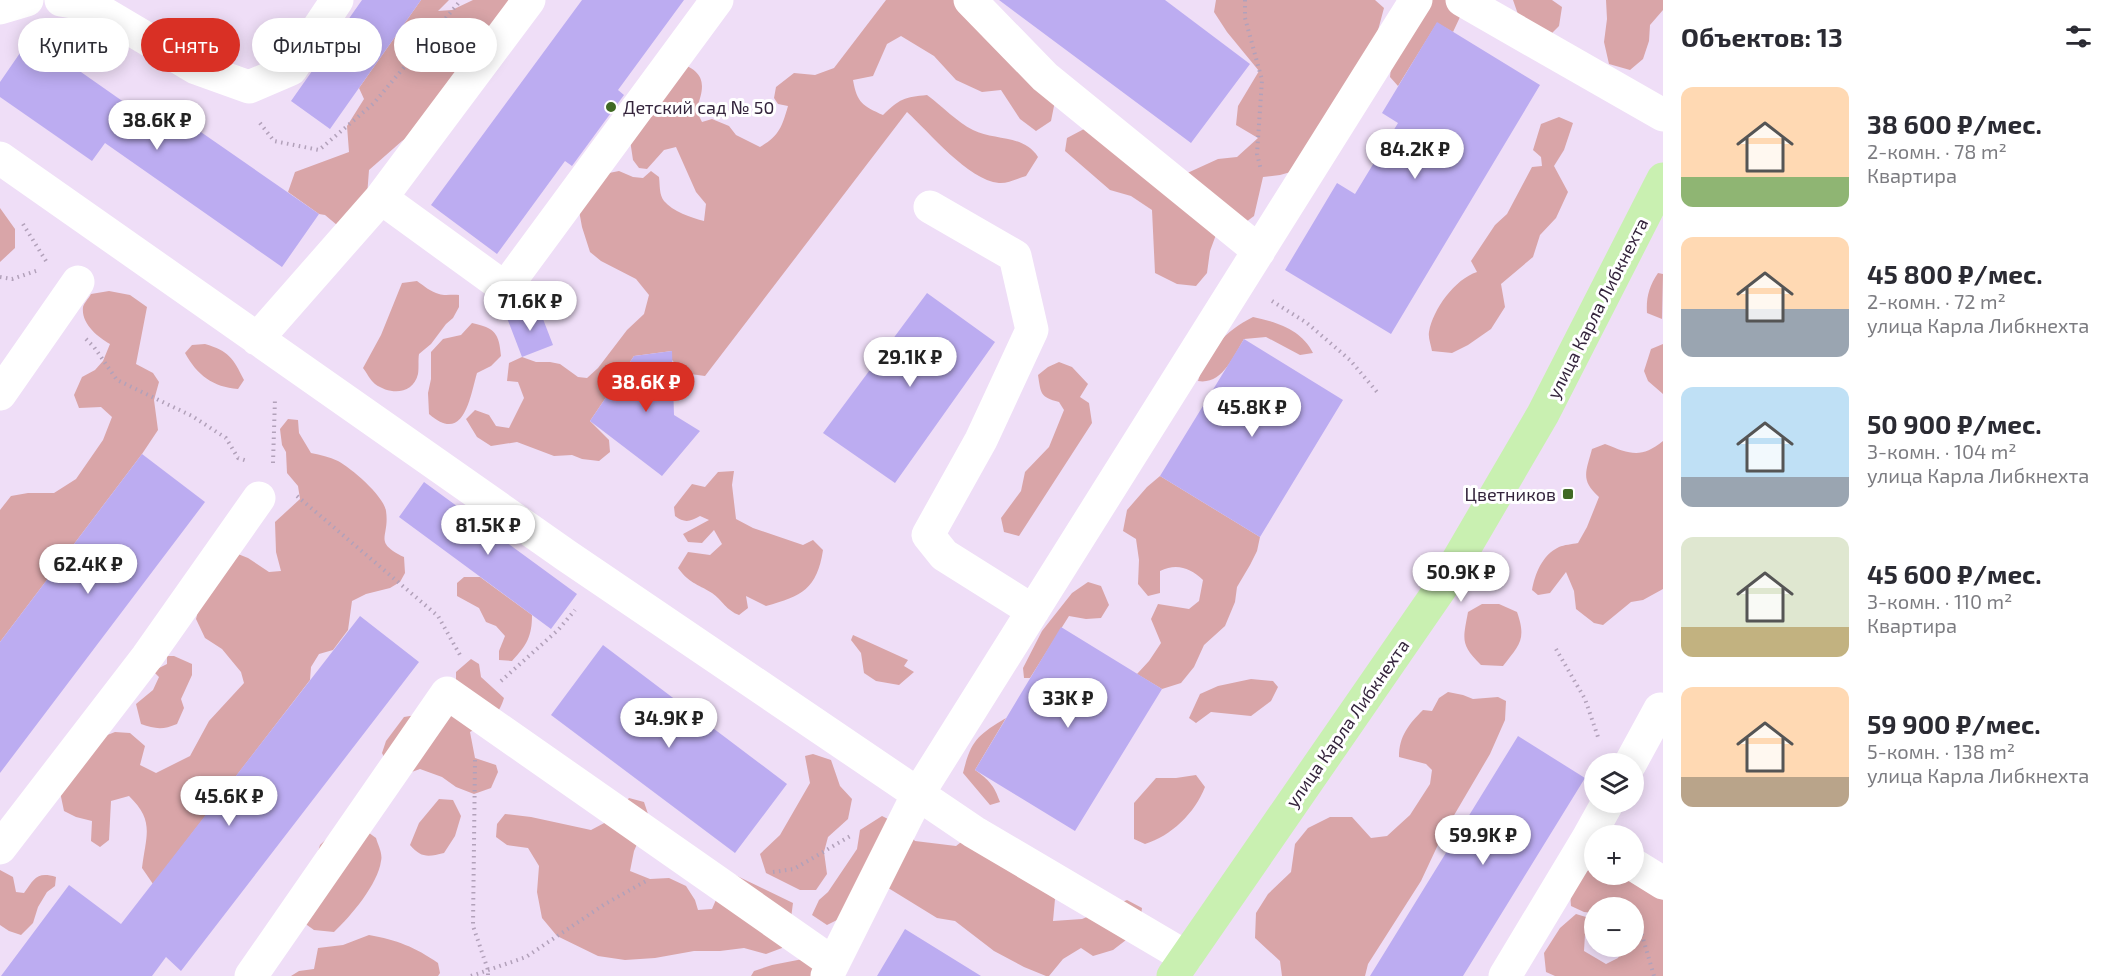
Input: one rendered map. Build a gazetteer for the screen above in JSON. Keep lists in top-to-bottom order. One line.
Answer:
{"streets":{"main road":["улица Карла Либкнехта"]},"places":{"other":["Детский сад № 50"],"transit":["Цветников"]},"page":{"heading":"Объектов: 13","chip":["Купить","Снять","Фильтры","Новое"],"list":[{"name":"38 600 ₽/мес.","note":"2-комн. · 78 m² · Квартира"},{"name":"45 800 ₽/мес.","note":"2-комн. · 72 m² · улица Карла Либкнехта"},{"name":"50 900 ₽/мес.","note":"3-комн. · 104 m² · улица Карла Либкнехта"},{"name":"45 600 ₽/мес.","note":"3-комн. · 110 m² · Квартира"},{"name":"59 900 ₽/мес.","note":"5-комн. · 138 m² · улица Карла Либкнехта"}],"price":["38.6K ₽","84.2K ₽","71.6K ₽","29.1K ₽","38.6K ₽","45.8K ₽","81.5K ₽","62.4K ₽","50.9K ₽","33K ₽","34.9K ₽","45.6K ₽","59.9K ₽"],"map_buttons":["+","−"]}}
